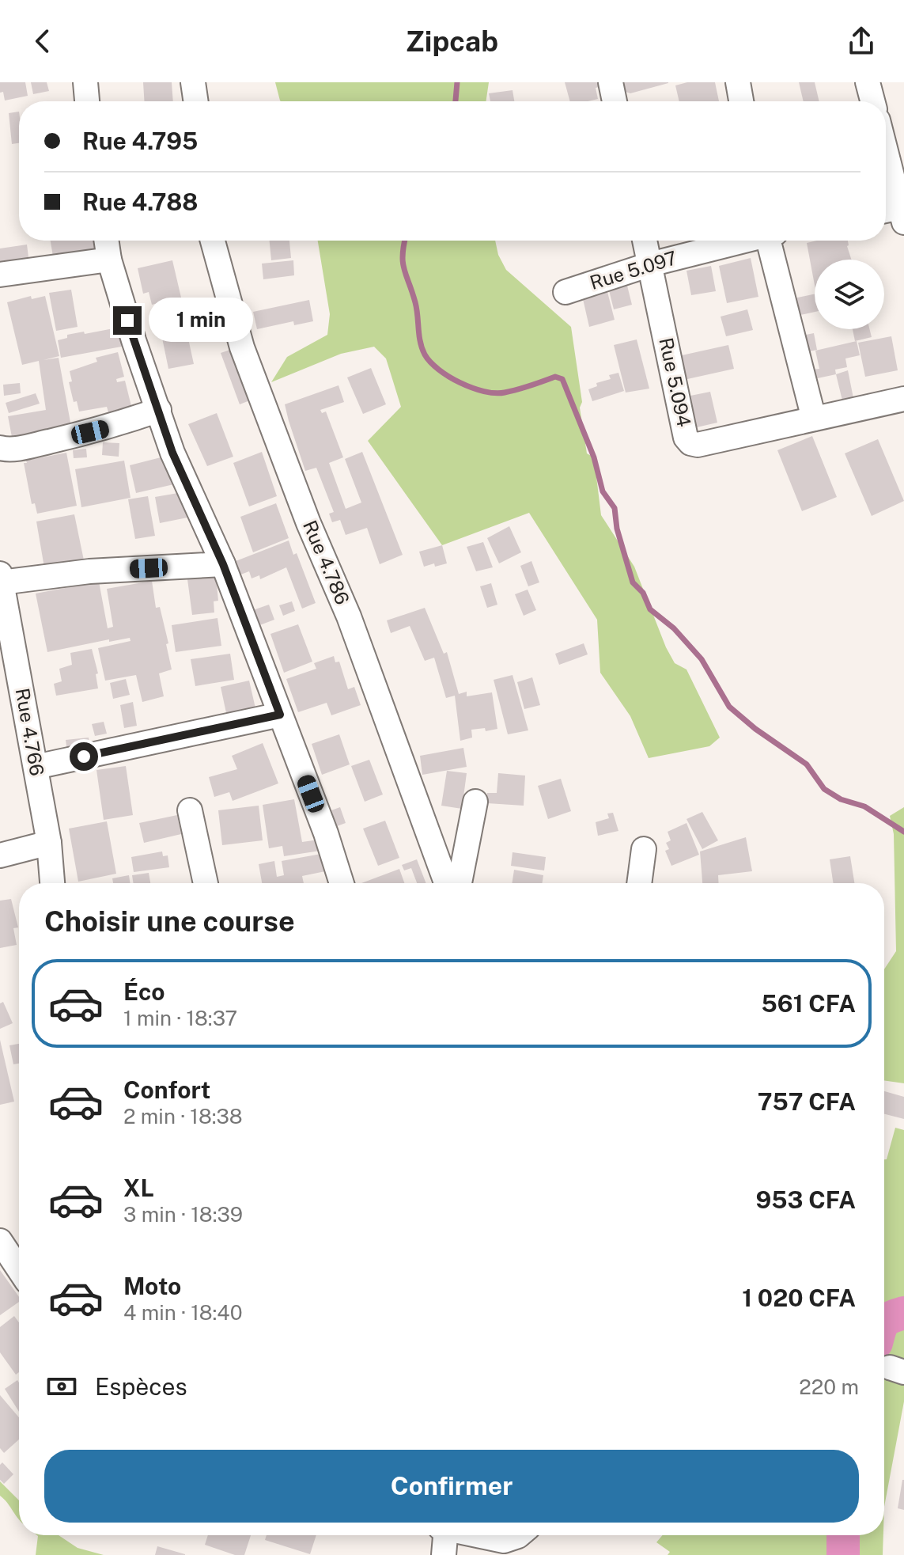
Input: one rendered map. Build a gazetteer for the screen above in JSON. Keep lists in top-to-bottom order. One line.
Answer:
{"streets":{"street":["Rue 5.097","Rue 5.094","Rue 4.786","Rue 4.766"]},"crossings":[["Rue 5.097","Rue 5.094"]],"page":{"header":"Zipcab","banner":["Rue 4.795","Rue 4.788"],"bubble":"1 min","heading":"Choisir une course","list":[{"name":"Éco","note":"1 min · 18:37","value":"561 CFA"},{"name":"Confort","note":"2 min · 18:38","value":"757 CFA"},{"name":"XL","note":"3 min · 18:39","value":"953 CFA"},{"name":"Moto","note":"4 min · 18:40","value":"1 020 CFA"}],"pay":["Espèces","220 m"],"buttons":"Confirmer"}}
